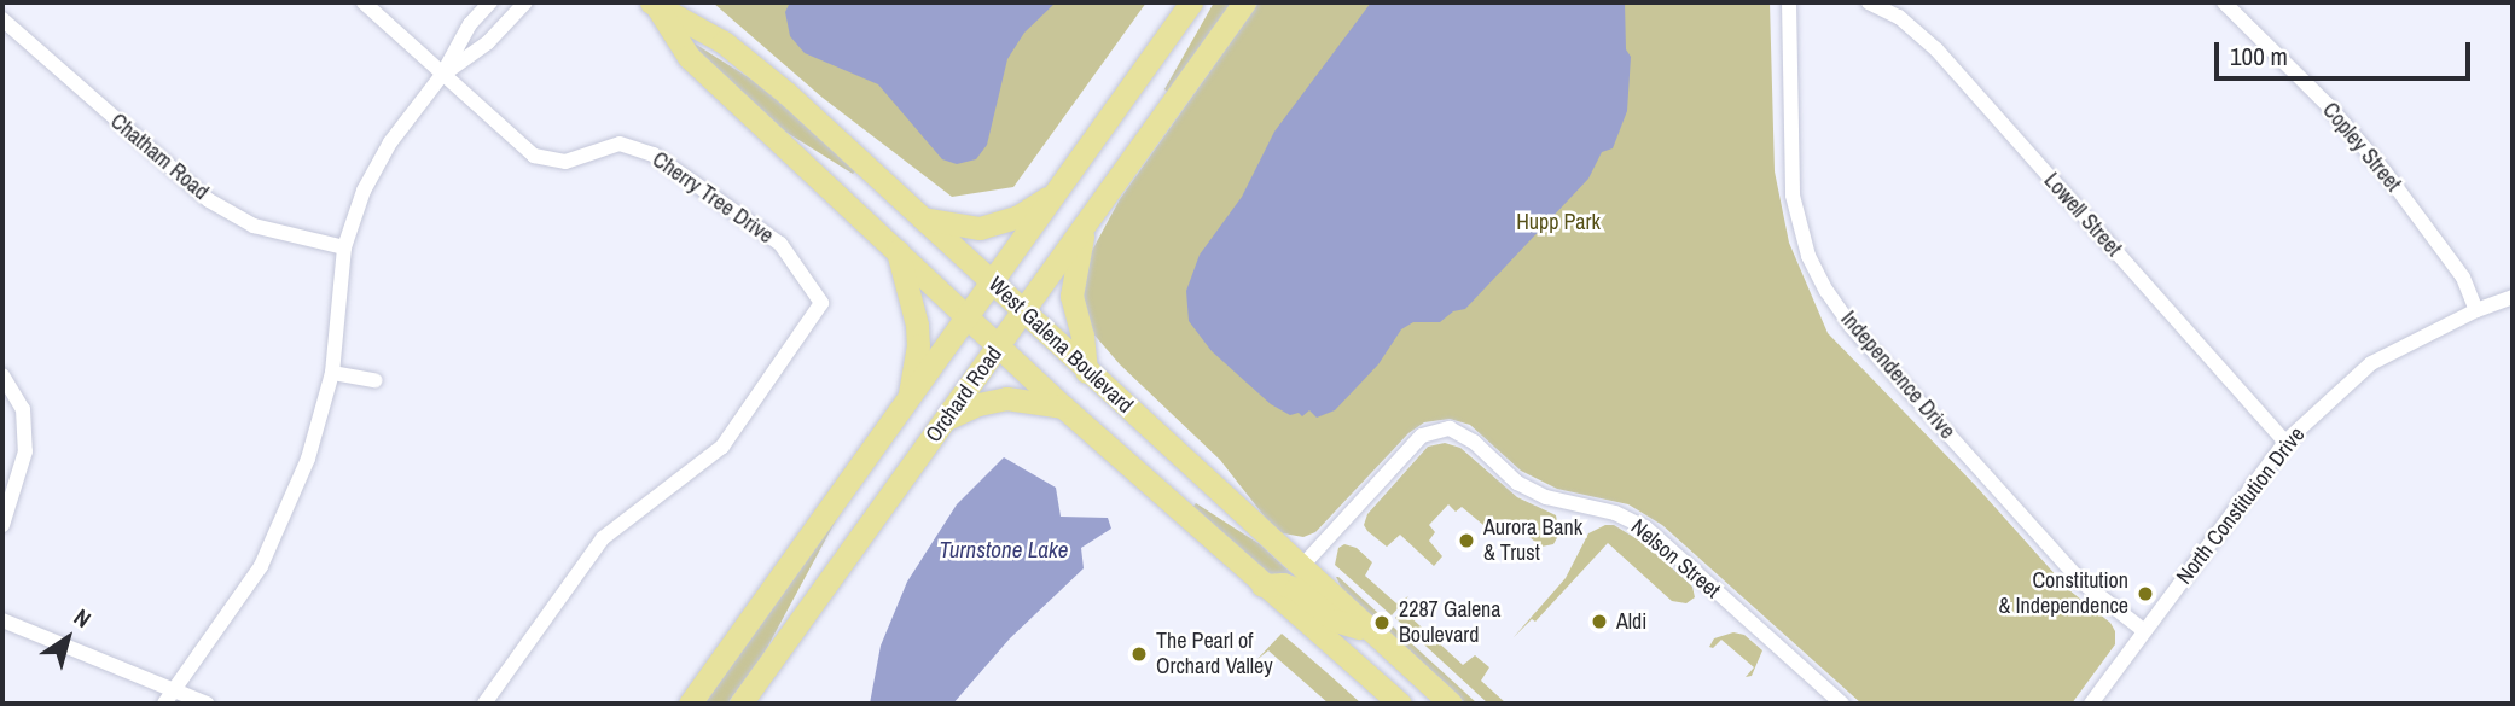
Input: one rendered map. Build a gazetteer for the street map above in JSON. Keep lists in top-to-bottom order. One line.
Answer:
{"streets":{"main road":["West Galena Boulevard","Orchard Road"],"street":["Copley Street","Chatham Road","Cherry Tree Drive","Lowell Street","Independence Drive","North Constitution Drive","Nelson Street"]},"crossings":[["Copley Street","North Constitution Drive"],["Lowell Street","North Constitution Drive"],["West Galena Boulevard","Orchard Road"],["West Galena Boulevard","Nelson Street"],["Independence Drive","North Constitution Drive"]],"water":["Turnstone Lake"],"parks":["Hupp Park"],"places":["Aurora Bank & Trust","Constitution & Independence","Aldi","2287 Galena Boulevard","The Pearl of Orchard Valley"],"scale_bar":"100 m","north":"top right"}
